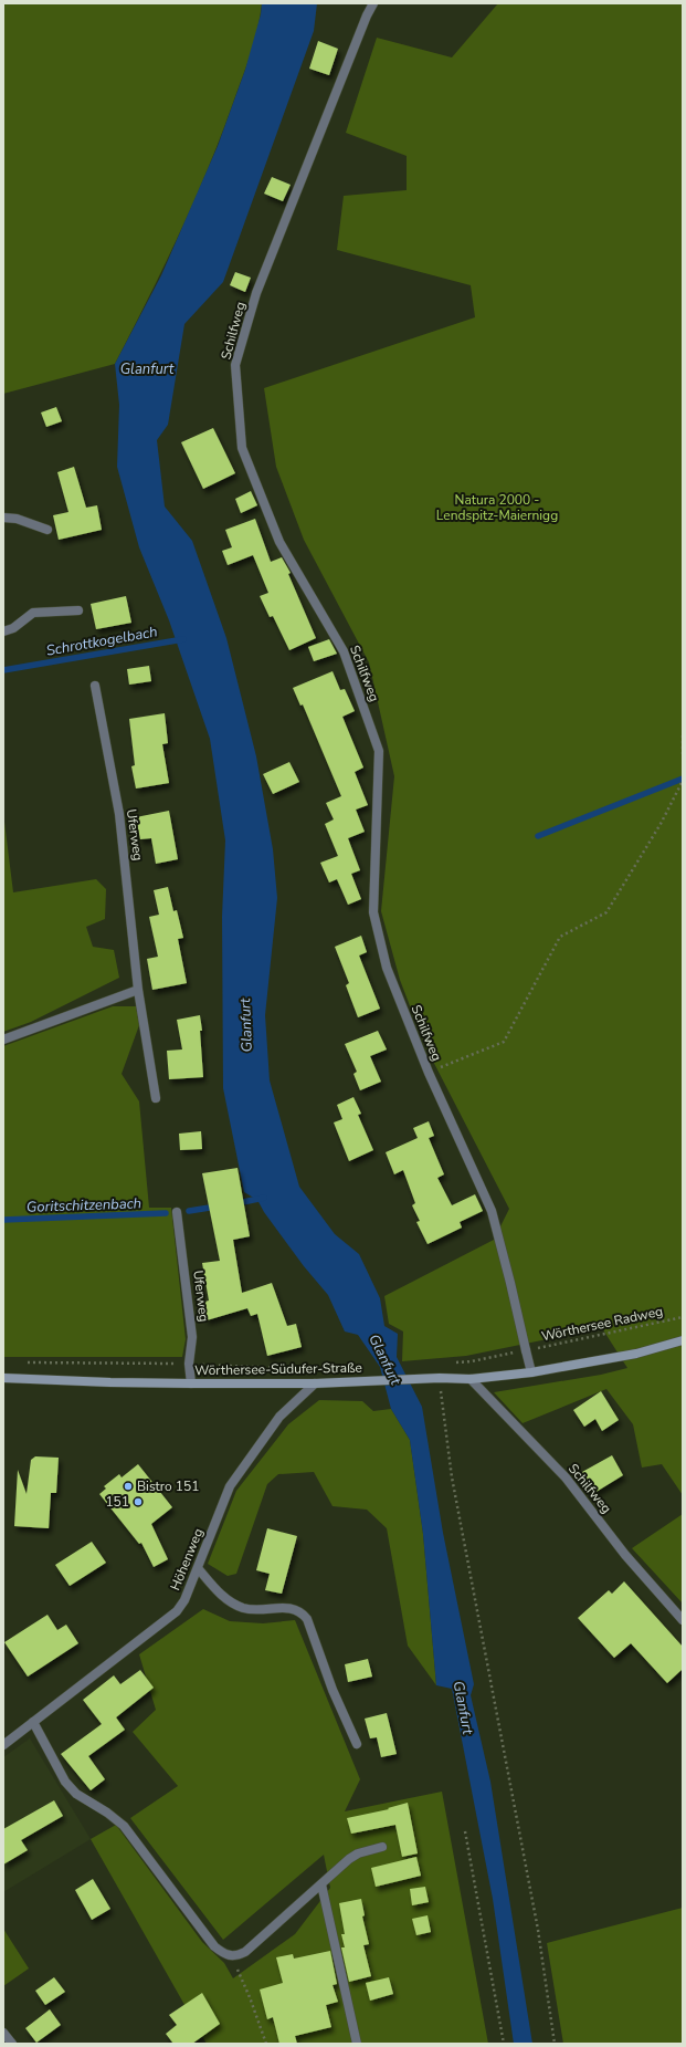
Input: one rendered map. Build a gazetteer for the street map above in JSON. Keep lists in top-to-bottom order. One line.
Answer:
{"streets":{"main road":["Wörthersee-Südufer-Straße"],"street":["Schilfweg","Uferweg","Höhenweg"],"path":["Wörthersee Radweg"]},"crossings":[["Schilfweg","Wörthersee Radweg"],["Schilfweg","Wörthersee-Südufer-Straße"],["Uferweg","Wörthersee-Südufer-Straße"],["Wörthersee-Südufer-Straße","Höhenweg"]],"water":["Glanfurt","Schrottkogelbach","Goritschitzenbach"],"parks":["Natura 2000 - Lendspitz-Maiernigg"],"places":["Bistro 151","151"]}
